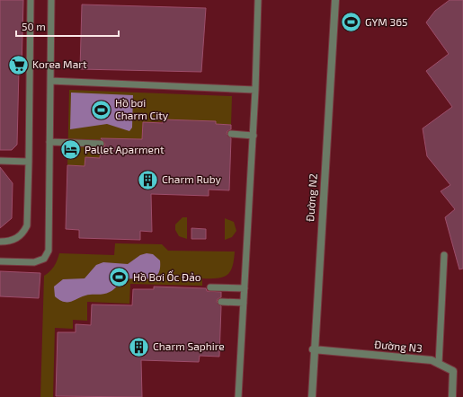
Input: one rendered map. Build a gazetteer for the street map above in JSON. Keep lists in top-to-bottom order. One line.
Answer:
{"streets":{"street":["Đường N2","Đường N3"]},"crossings":[["Đường N2","Đường N3"]],"places":{"sports":["GYM 365","Hồ bơi Charm City","Hồ Bơi Ốc Đảo"],"supermarket":["Korea Mart"],"hotel":["Pallet Aparment"],"building":["Charm Ruby","Charm Saphire"]},"scale_bar":"50 m"}
